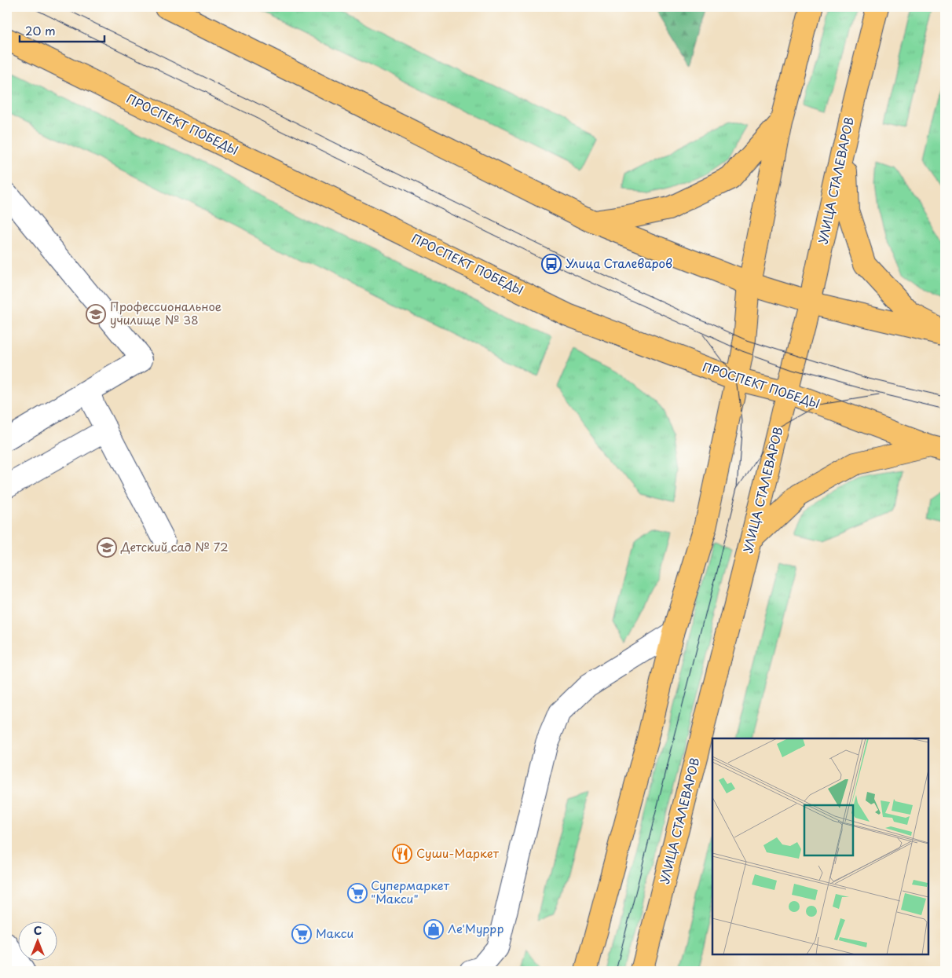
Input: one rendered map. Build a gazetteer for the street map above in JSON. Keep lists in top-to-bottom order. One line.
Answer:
{"streets":{"main road":["ПРОСПЕКТ ПОБЕДЫ","УЛИЦА СТАЛЕВАРОВ"]},"crossings":[["ПРОСПЕКТ ПОБЕДЫ","УЛИЦА СТАЛЕВАРОВ"]],"places":{"bus stop":["Улица Сталеваров"],"school or university":["Профессиональное училище № 38","Детский сад № 72"],"restaurant":["Суши-Маркет"],"supermarket":["Супермаркет \"Макси\"","Макси"],"shop":["Ле'Муррр"]},"scale_bar":"20 m","north":"top"}
